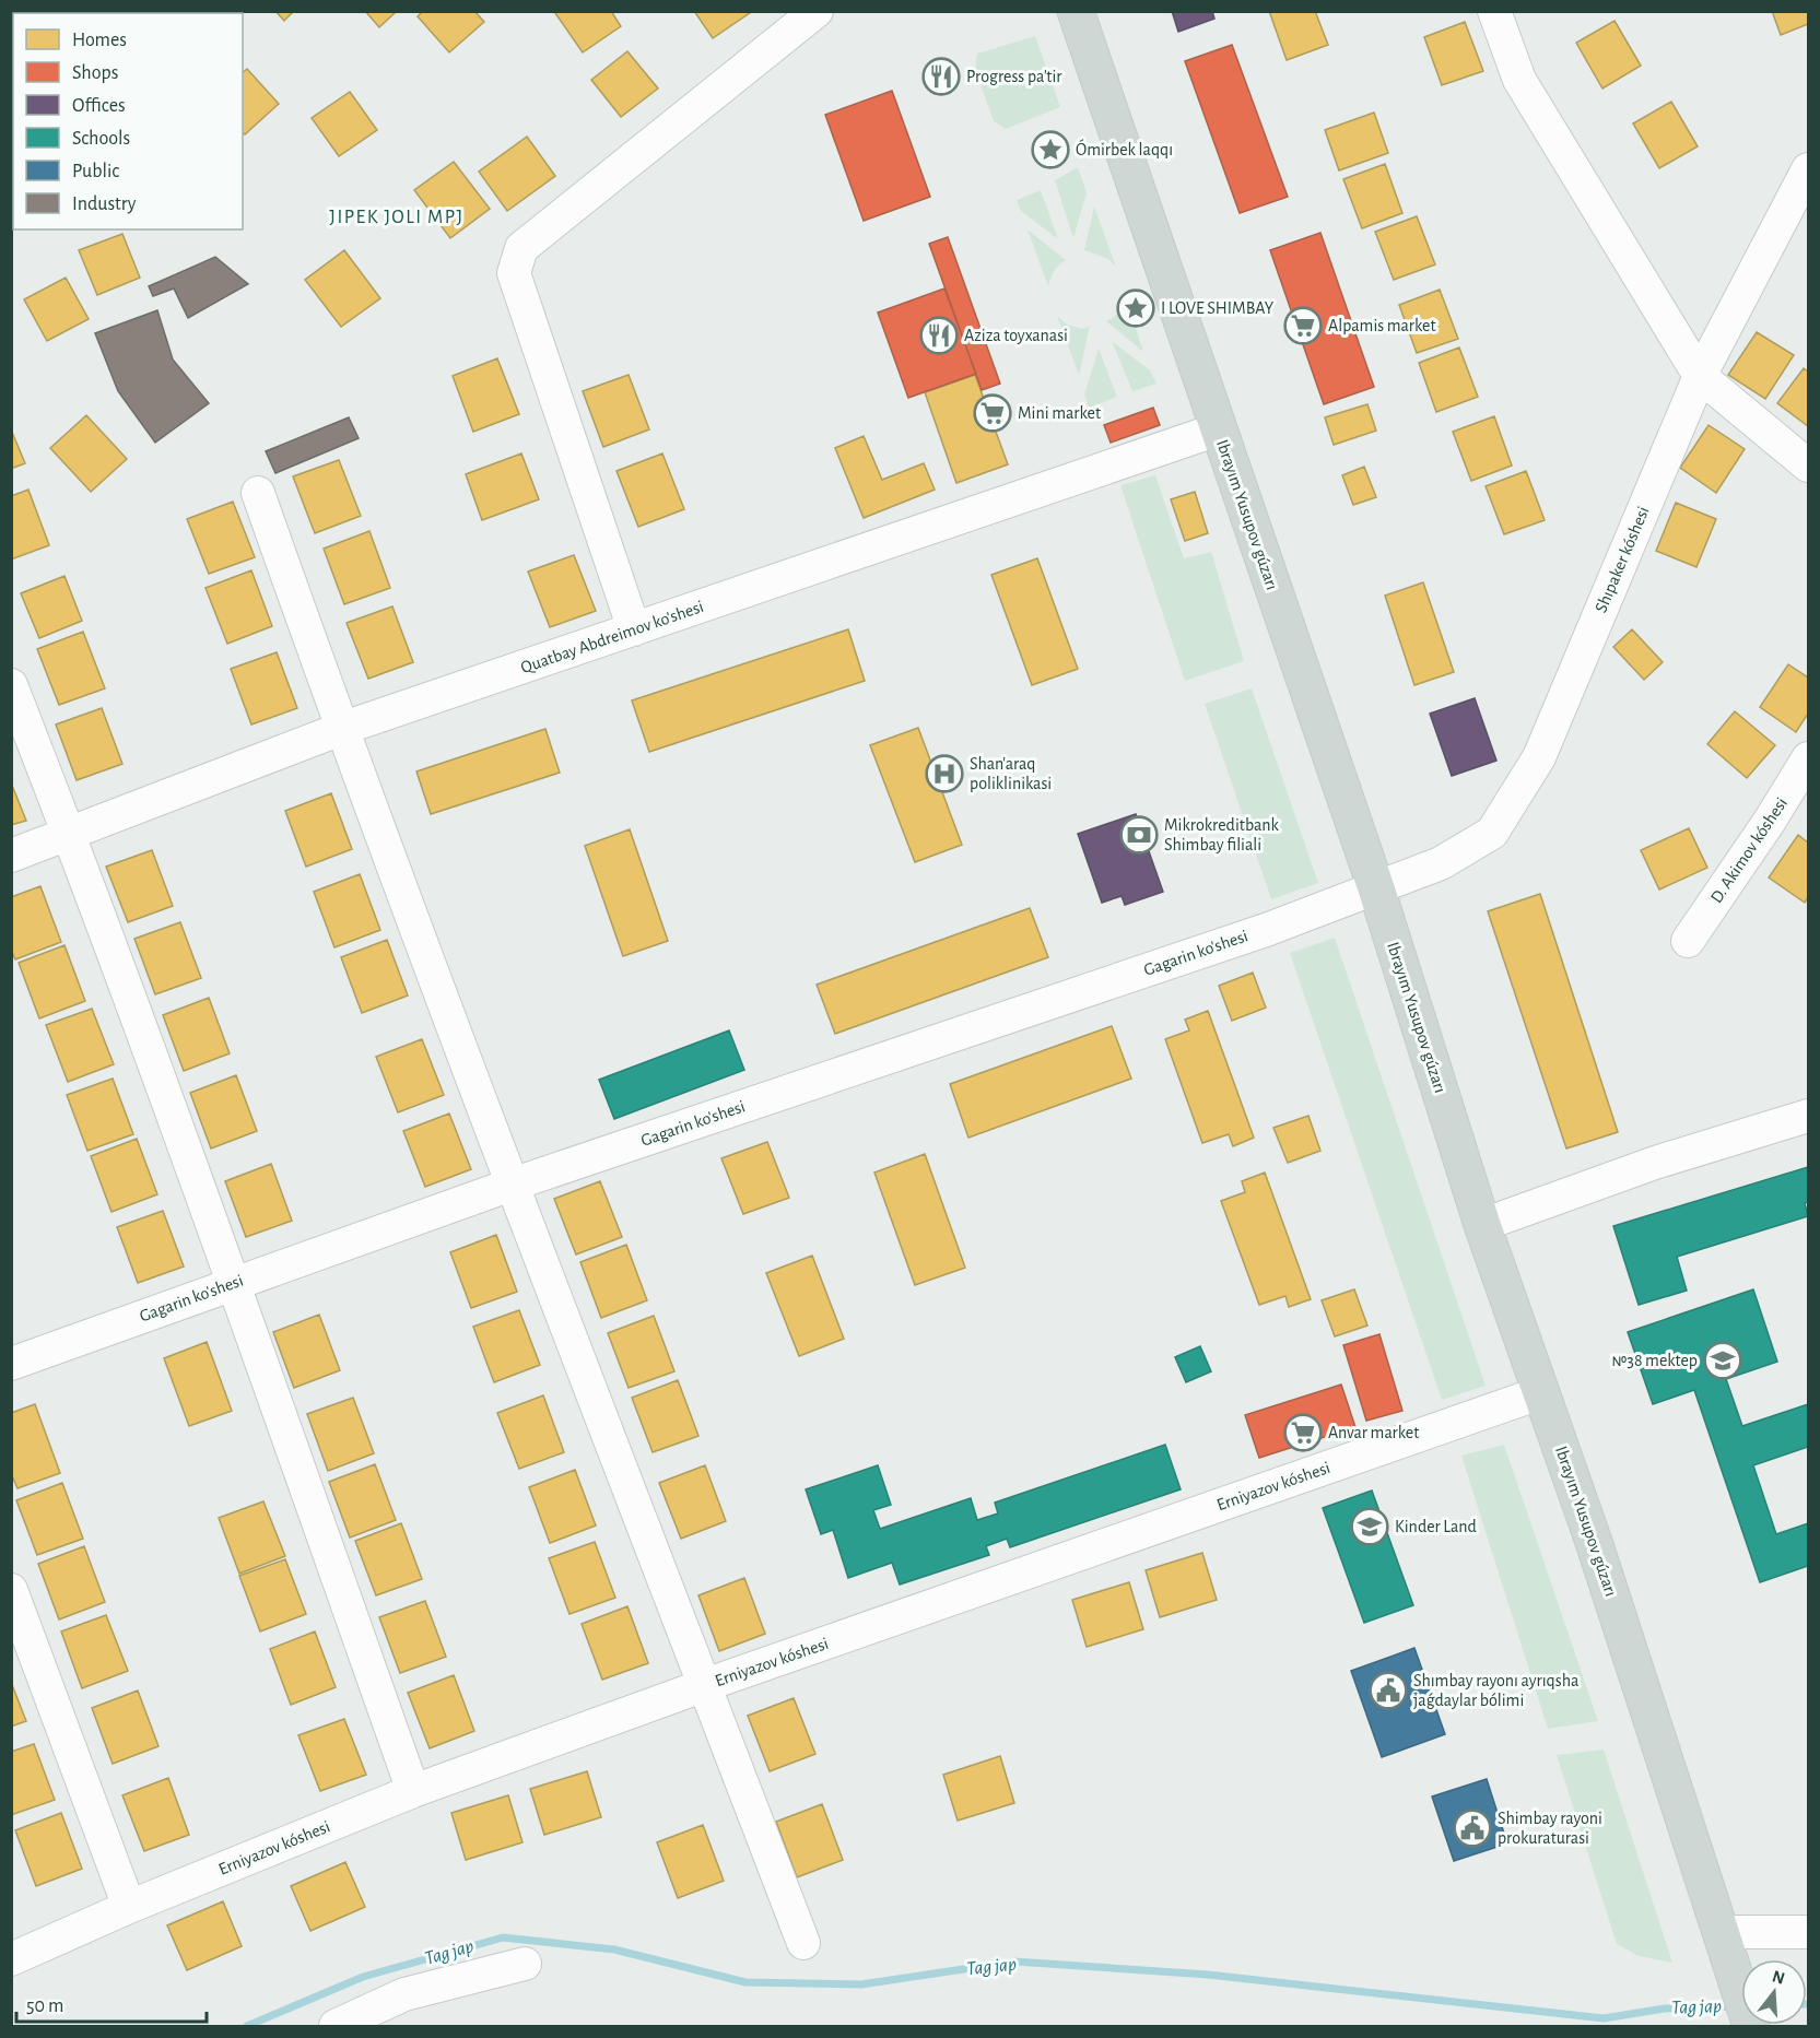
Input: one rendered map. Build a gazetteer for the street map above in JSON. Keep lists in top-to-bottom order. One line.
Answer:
{"streets":{"main road":["Ibrayım Yusupov gúzarı"],"street":["Shıpaker kóshesi","Quatbay Abdreimov ko'shesi","D. Akimov kóshesi","Gagarin ko'shesi","Erniyazov kóshesi"]},"crossings":[["Ibrayım Yusupov gúzarı","Shıpaker kóshesi"],["Ibrayım Yusupov gúzarı","Quatbay Abdreimov ko'shesi"],["Ibrayım Yusupov gúzarı","Gagarin ko'shesi"],["Ibrayım Yusupov gúzarı","Erniyazov kóshesi"],["Shıpaker kóshesi","Gagarin ko'shesi"]],"districts":["JIPEK JOLI MPJ"],"water":["Tag jap"],"places":{"restaurant":["Progress pa'tir","Aziza toyxanasi"],"place":["Ómirbek laqqı","I LOVE SHIMBAY"],"supermarket":["Alpamis market","Mini market","Anvar market"],"hospital":["Shan'araq poliklinikasi"],"bank":["Mikrokreditbank Shimbay filiali"],"school or university":["№38 mektep","Kinder Land"],"public building":["Shımbay rayonı ayrıqsha jaǵdaylar bólimi","Shimbay rayoni prokuraturasi"]},"legend":["Homes","Shops","Offices","Schools","Public","Industry"],"scale_bar":"50 m","north":"top"}
